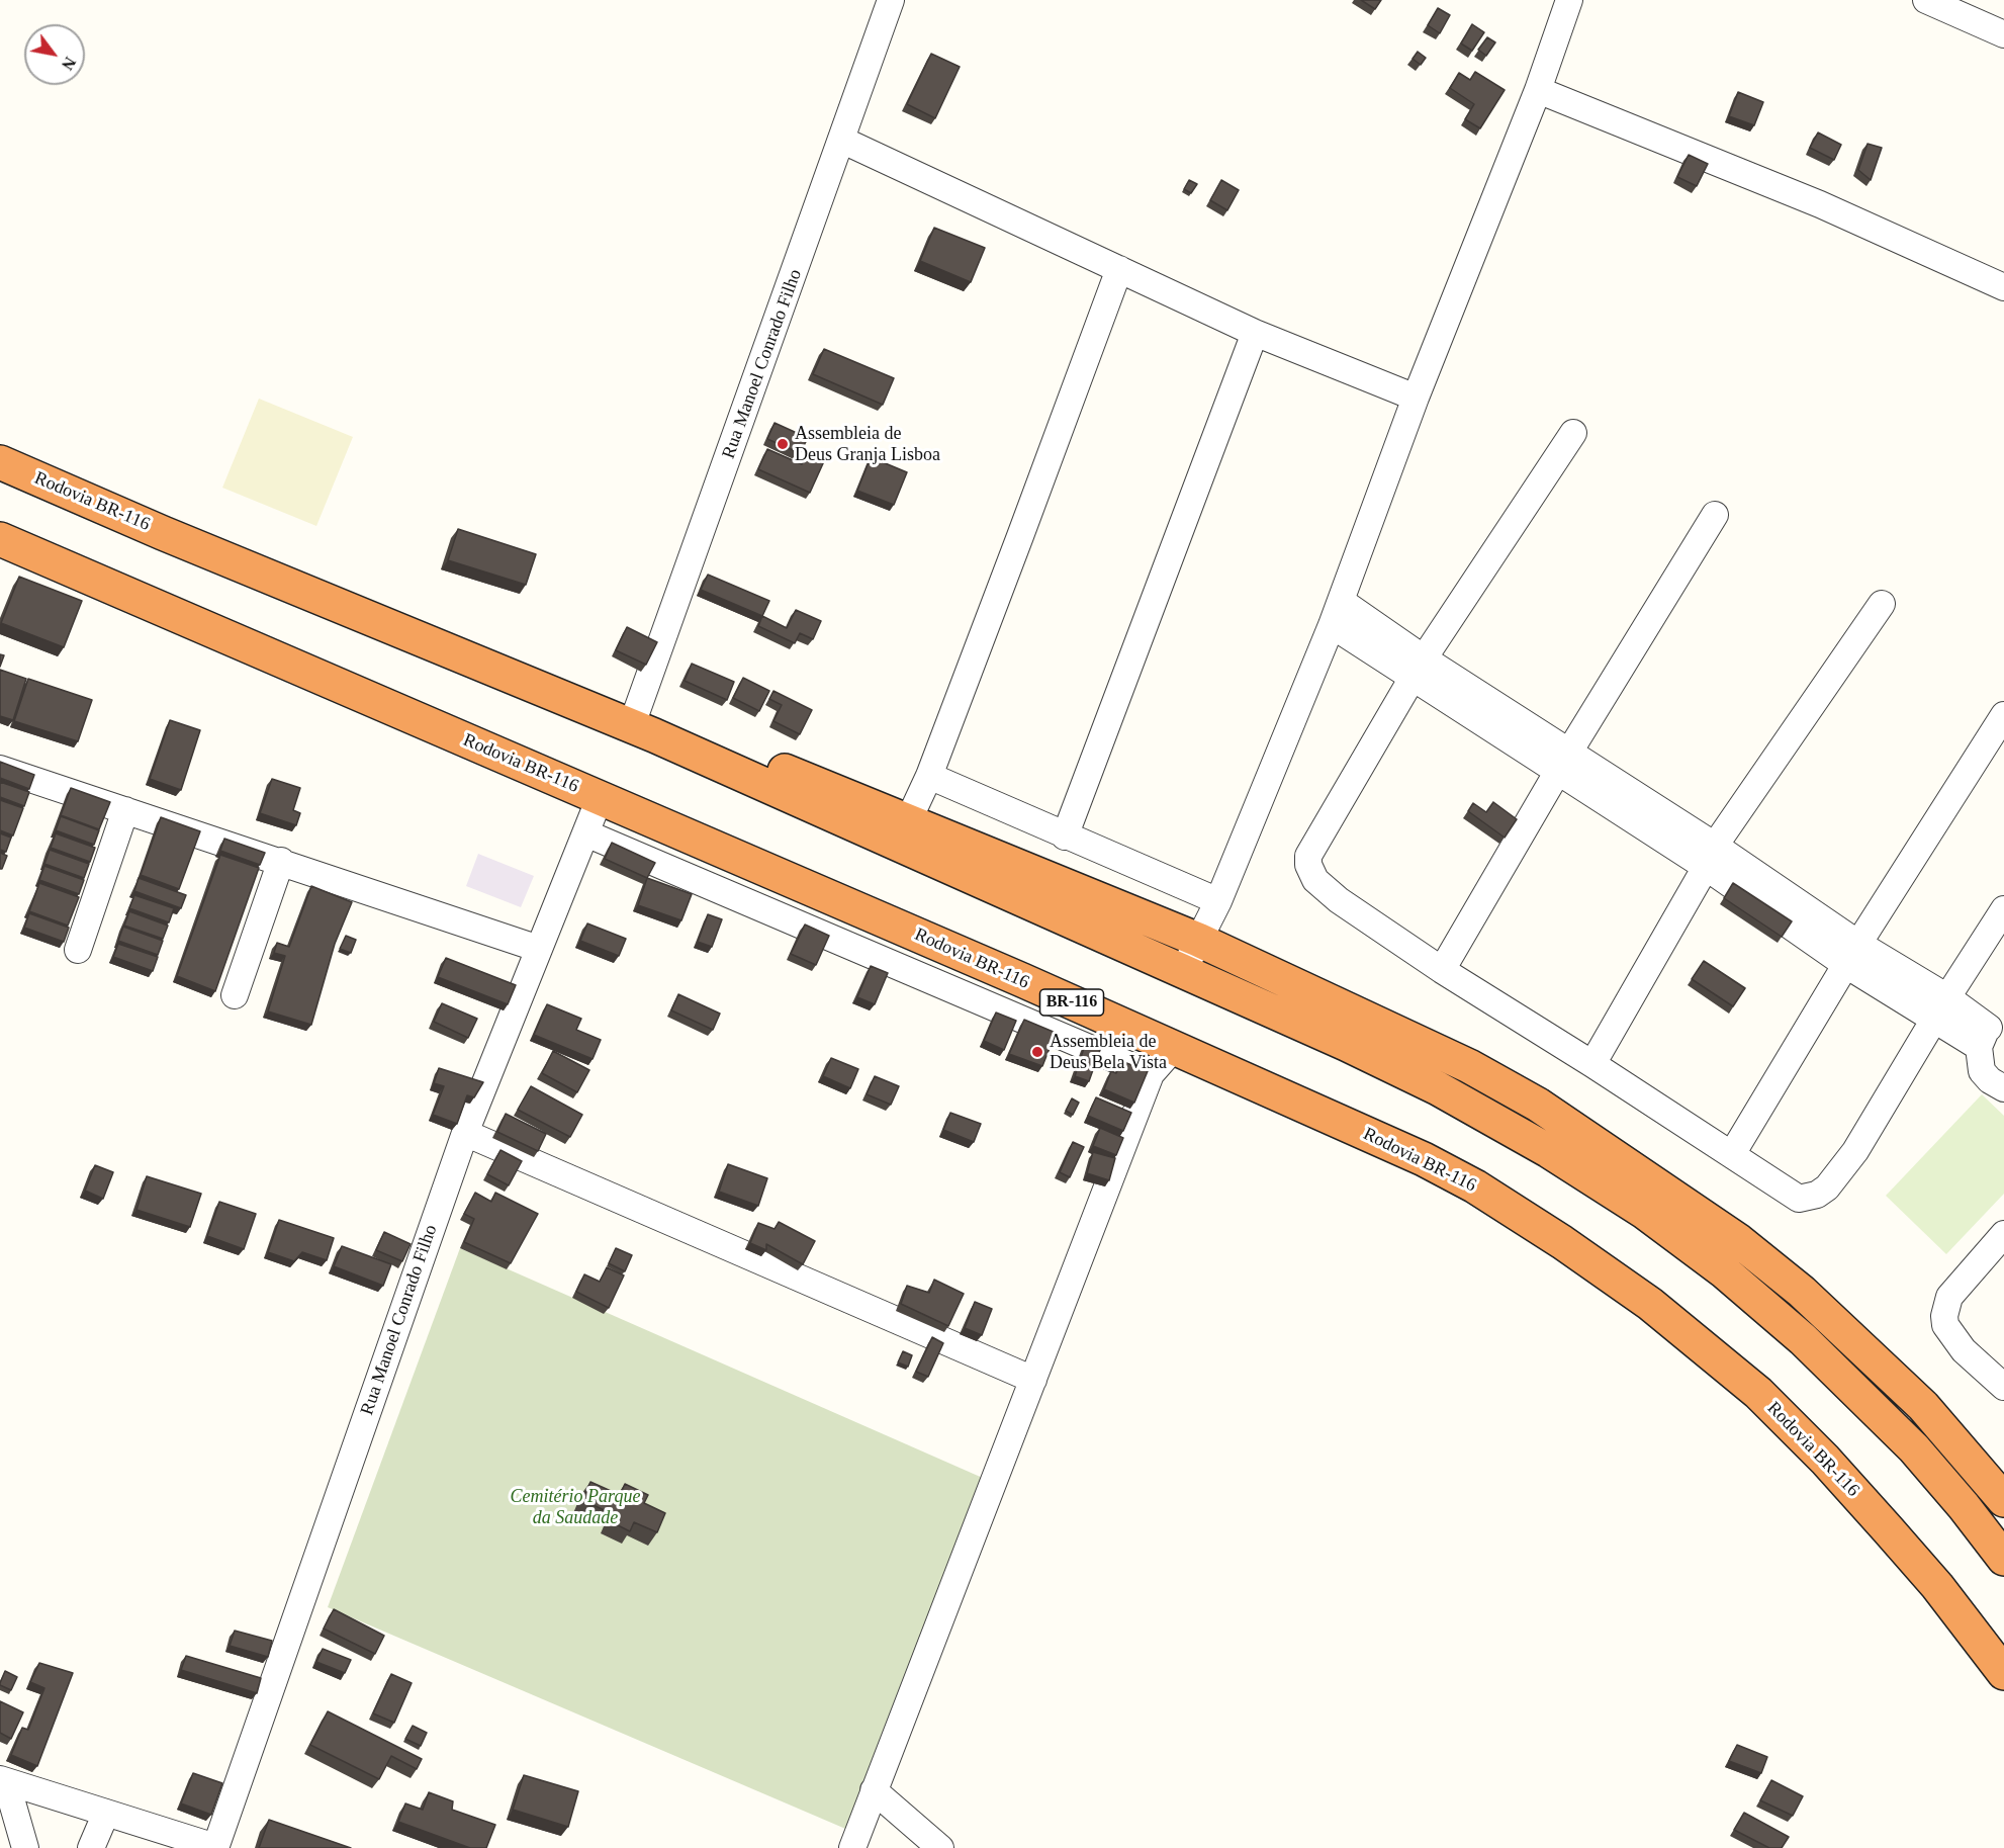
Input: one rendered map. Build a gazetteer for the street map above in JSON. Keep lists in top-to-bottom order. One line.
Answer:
{"streets":{"highway":["Rodovia BR-116","BR-116"],"street":["Rua Manoel Conrado Filho"]},"crossings":[["Rua Manoel Conrado Filho","Rodovia BR-116"]],"parks":["Cemitério Parque da Saudade"],"places":["Assembleia de Deus Granja Lisboa","Assembleia de Deus Bela Vista"],"north":"bottom right"}
